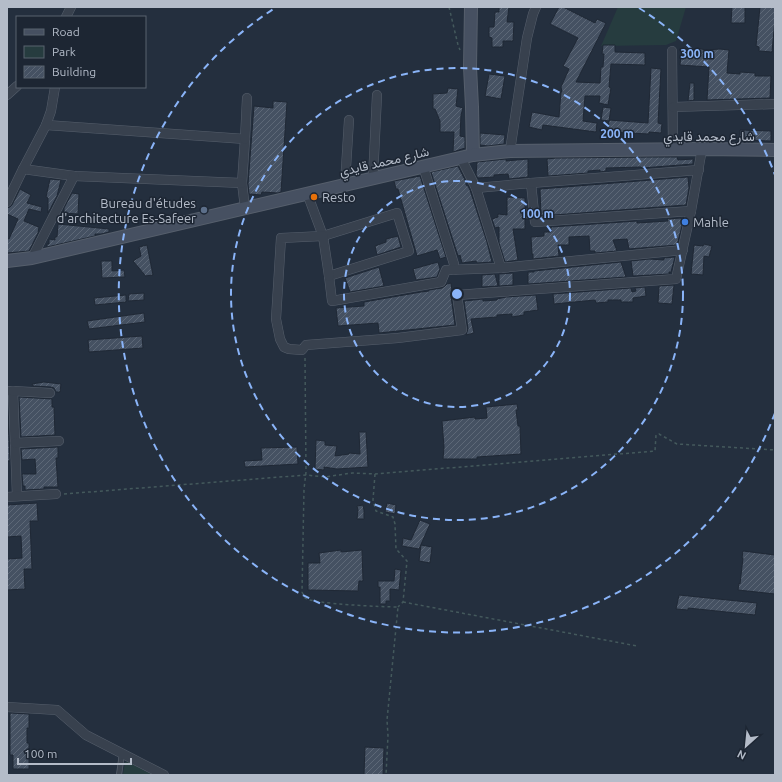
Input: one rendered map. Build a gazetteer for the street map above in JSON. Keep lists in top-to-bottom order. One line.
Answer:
{"streets":{"main road":["شارع محمد قايدي"]},"places":["Resto","Bureau d'études d'architecture Es-Safeer","Mahle"],"legend":["Road","Park","Building"],"scale_bar":"100 m","north":"bottom left","rings":["300 m","200 m","100 m"]}
